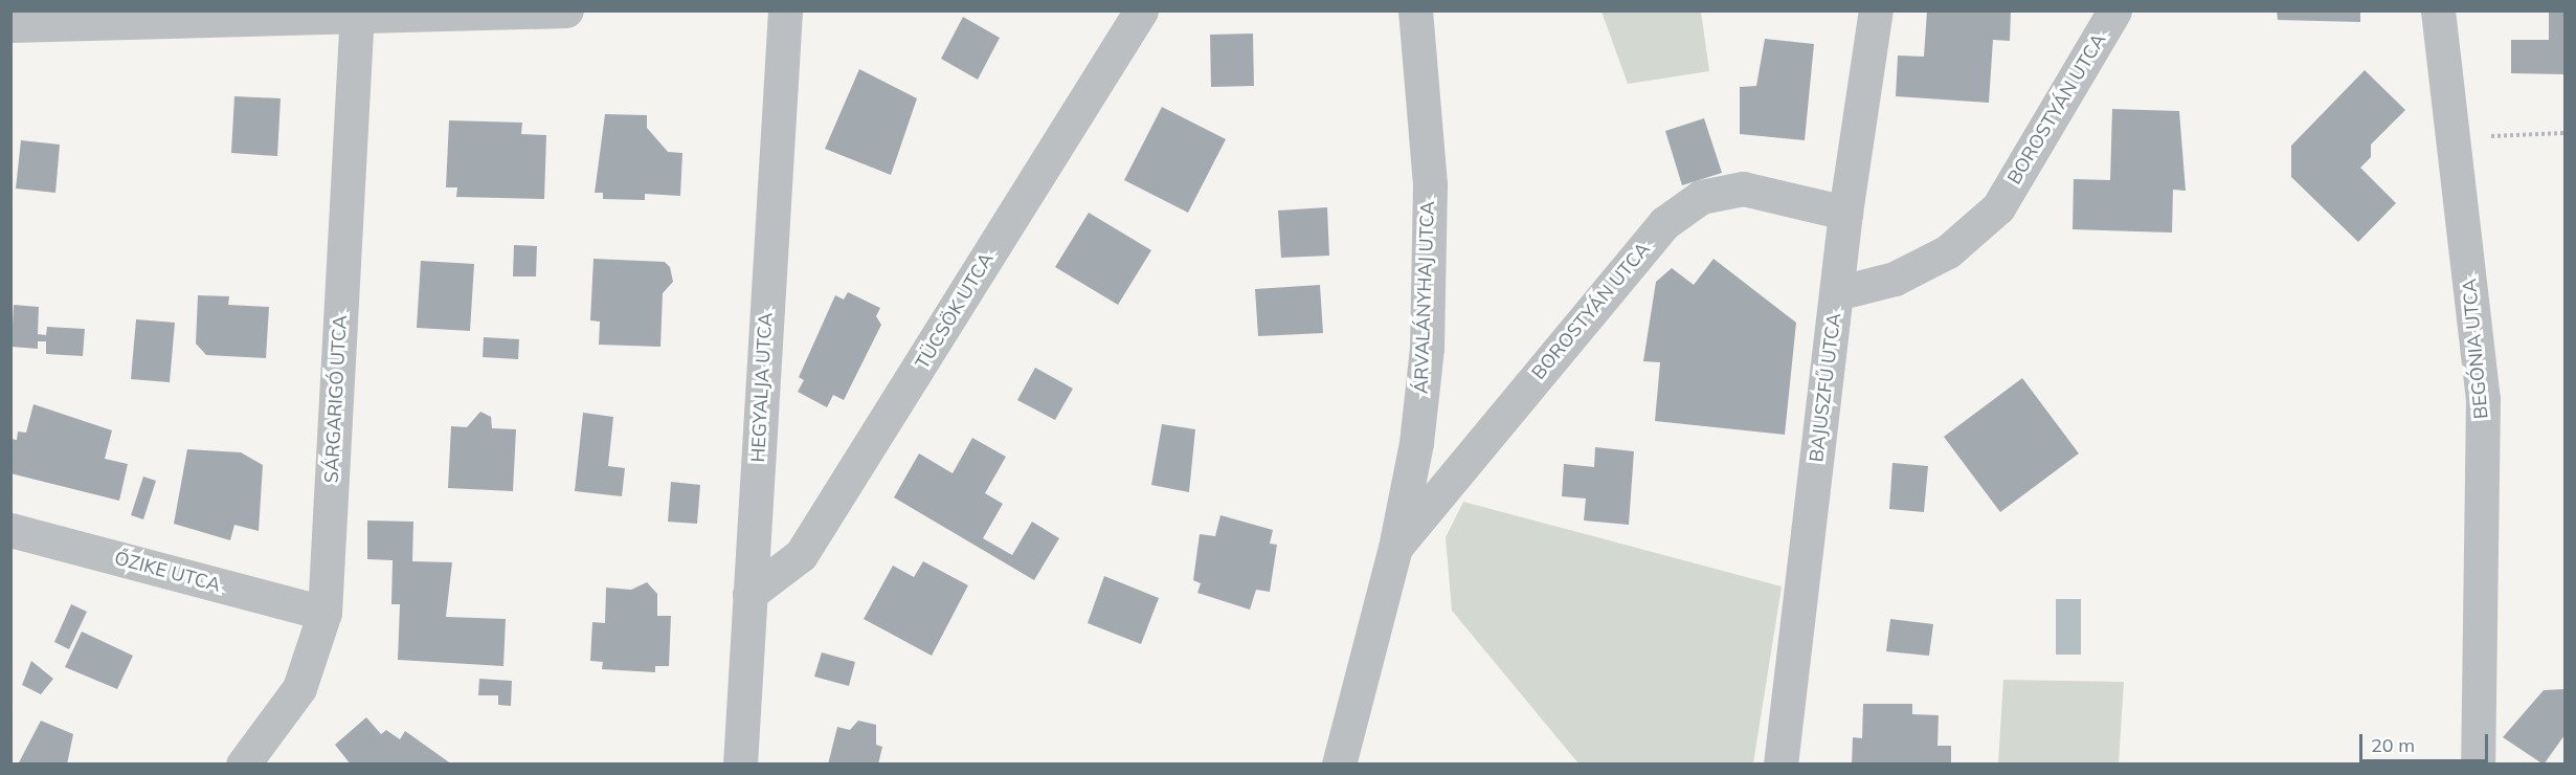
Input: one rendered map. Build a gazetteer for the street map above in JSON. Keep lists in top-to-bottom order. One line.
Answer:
{"streets":{"street":["BOROSTYÁN UTCA","ÁRVALÁNYHAJ UTCA","TÜCSÖK UTCA","BEGÓNIA UTCA","HEGYALJA UTCA","BAJUSZFŰ UTCA","SÁRGARIGÓ UTCA","ŐZIKE UTCA"]},"crossings":[["BOROSTYÁN UTCA","ÁRVALÁNYHAJ UTCA"],["BOROSTYÁN UTCA","BAJUSZFŰ UTCA"],["TÜCSÖK UTCA","HEGYALJA UTCA"],["SÁRGARIGÓ UTCA","ŐZIKE UTCA"]],"scale_bar":"20 m"}
